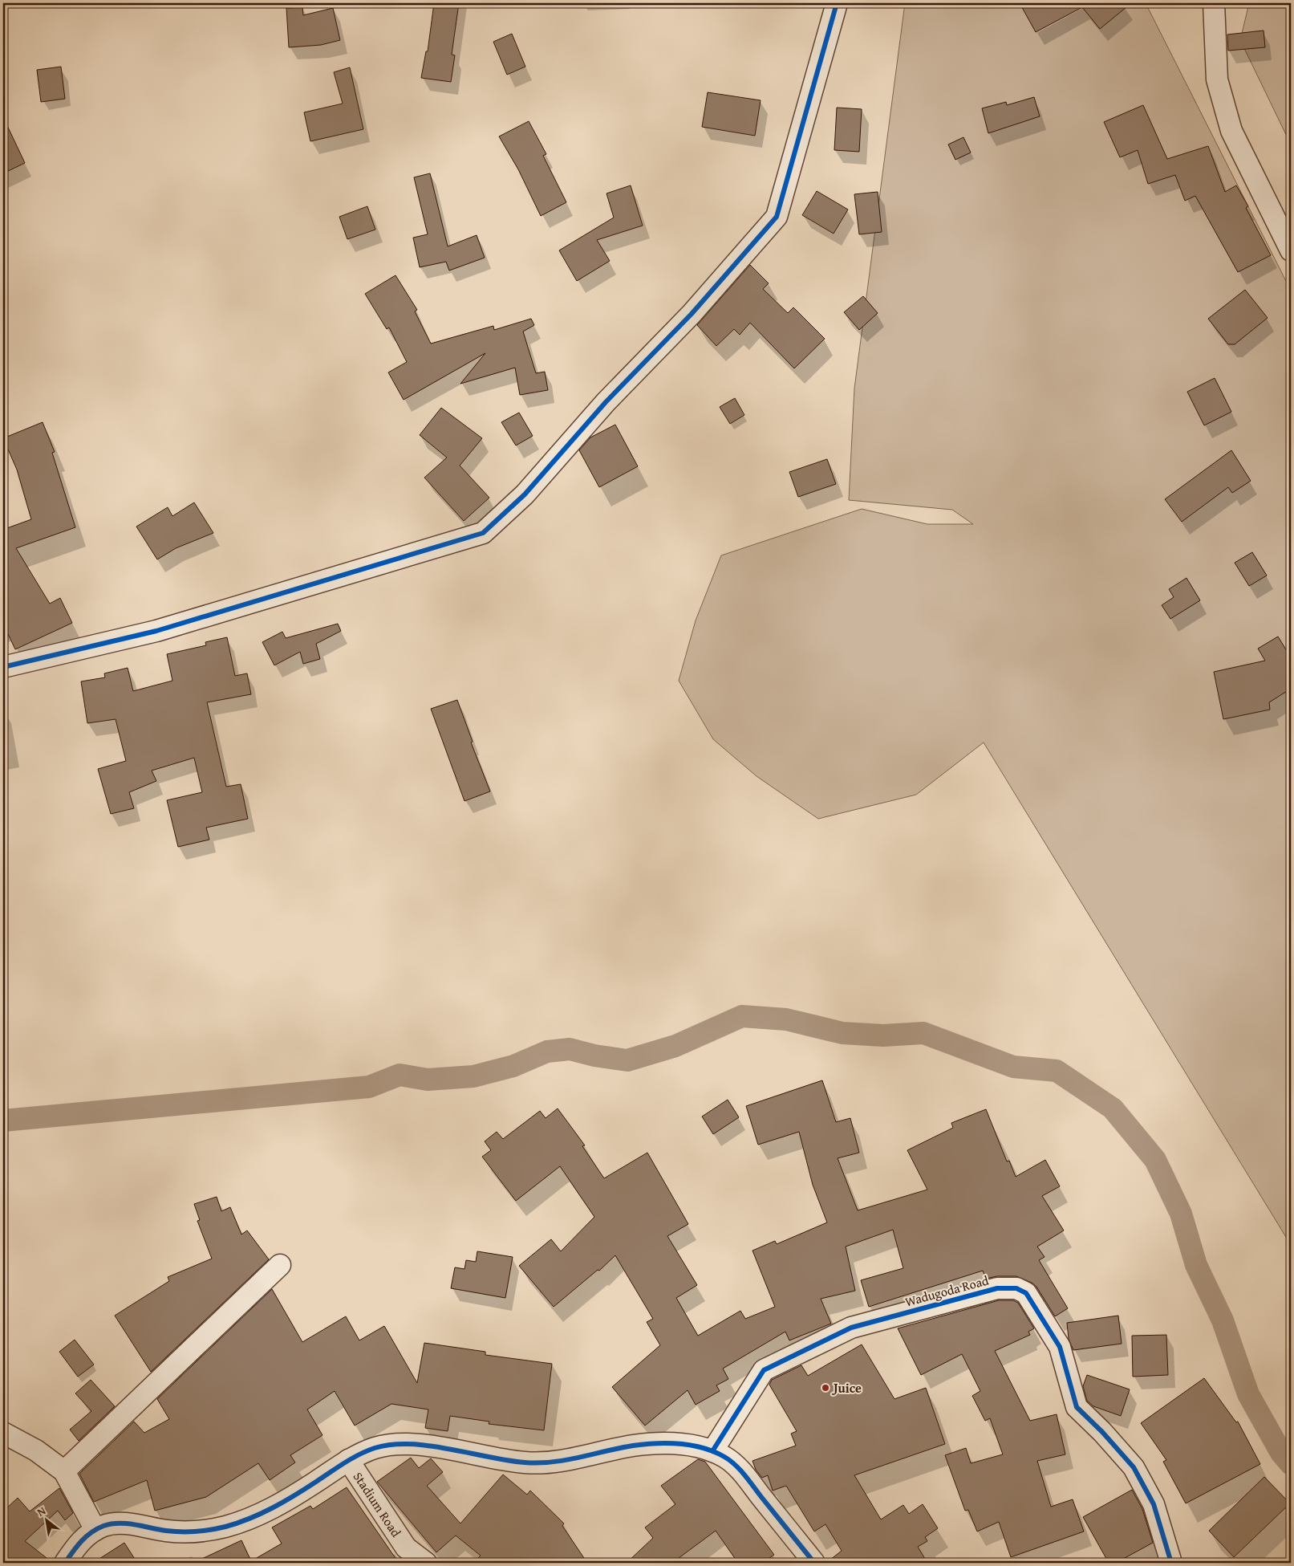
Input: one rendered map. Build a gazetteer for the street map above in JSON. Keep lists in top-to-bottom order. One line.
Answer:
{"streets":{"street":["Wadugoda Road","Stadium Road"]},"places":["Juice"],"north":"top left"}
